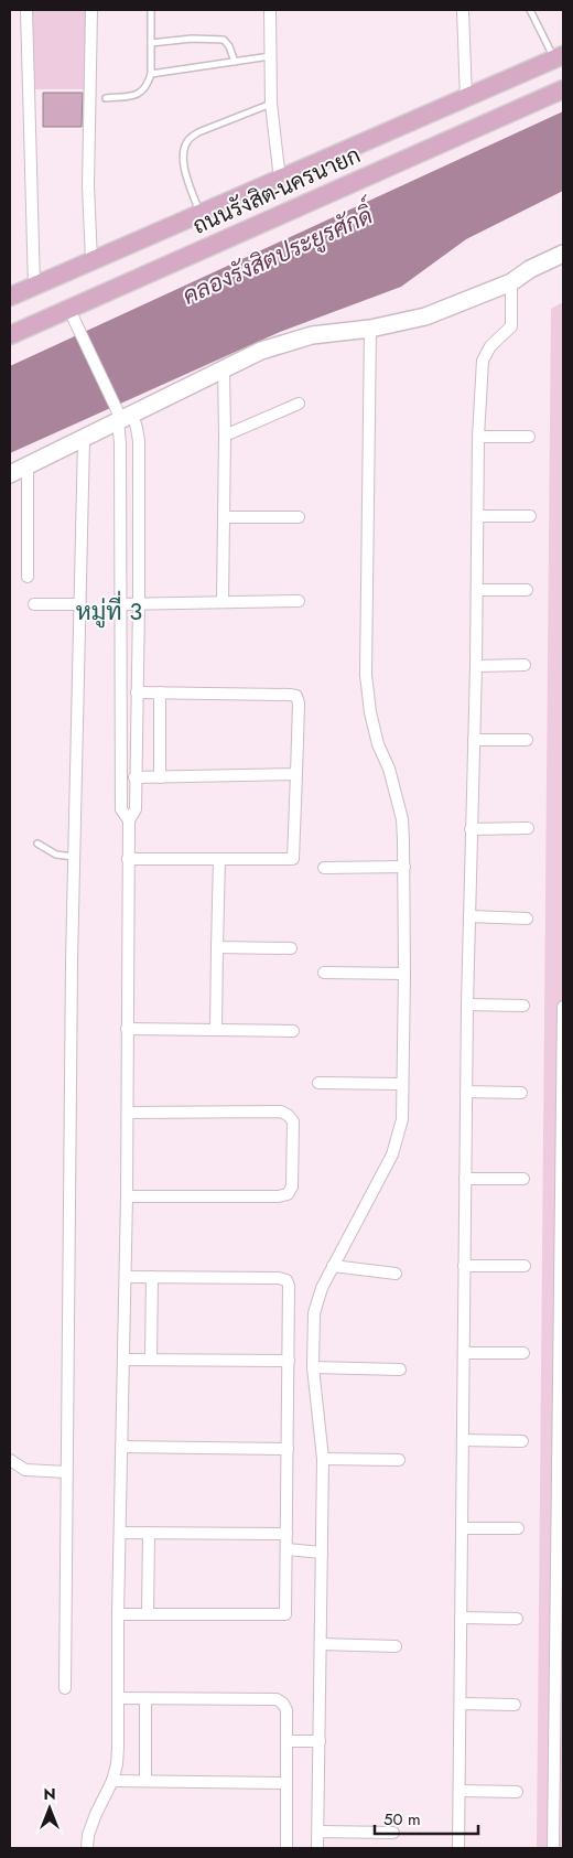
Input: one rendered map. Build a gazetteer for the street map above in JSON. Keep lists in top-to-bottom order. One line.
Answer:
{"streets":{"main road":["ถนนรังสิต-นครนายก"]},"districts":["หมู่ที่ 3"],"water":["คลองรังสิตประยูรศักดิ์"],"scale_bar":"50 m","north":"top"}
